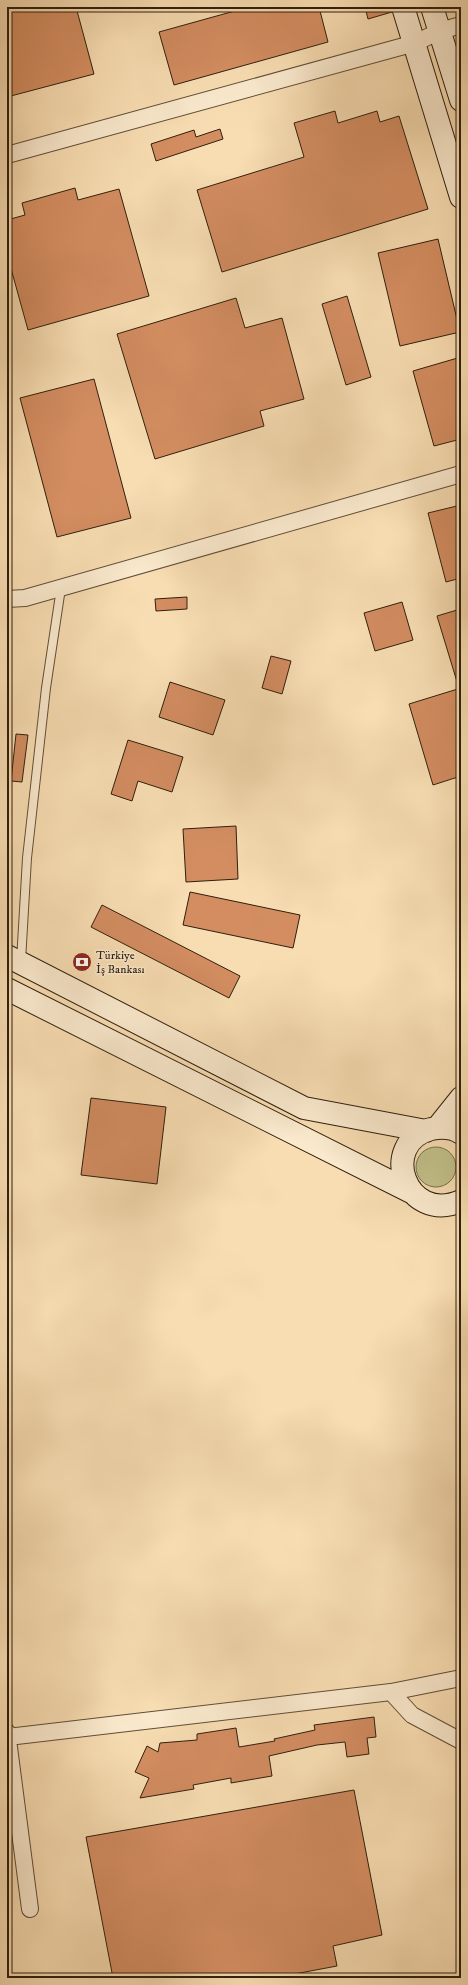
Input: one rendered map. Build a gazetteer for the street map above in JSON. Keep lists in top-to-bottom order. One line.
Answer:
{"places":{"bank":["Türkiye İş Bankası"]}}
